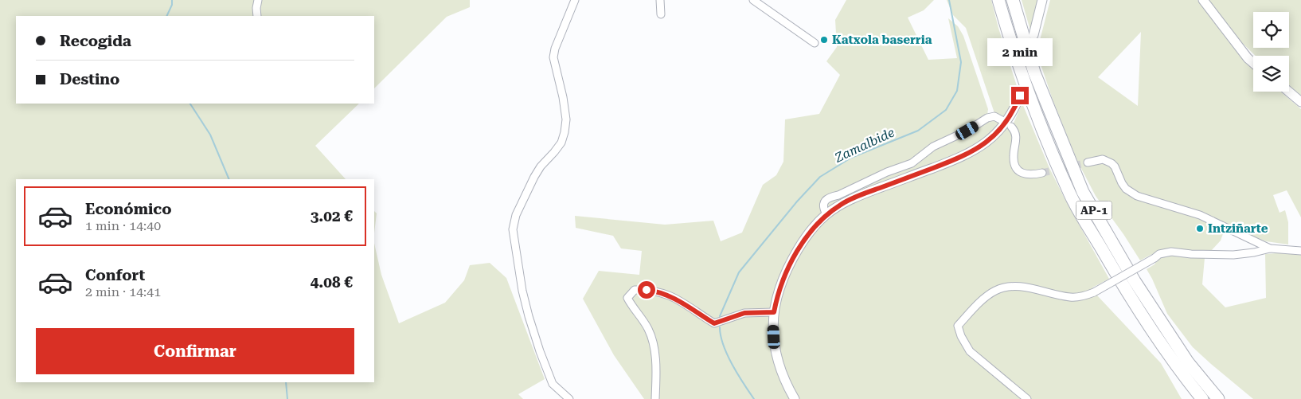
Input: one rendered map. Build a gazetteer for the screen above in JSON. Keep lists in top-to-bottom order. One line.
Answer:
{"streets":{"highway":["AP-1"]},"water":["Zamalbide"],"places":["Katxola baserria","Intziñarte"],"page":{"banner":["Recogida","Destino"],"bubble":"2 min","list":[{"name":"Económico","note":"1 min · 14:40","value":"3.02 €"},{"name":"Confort","note":"2 min · 14:41","value":"4.08 €"}],"buttons":"Confirmar"}}
